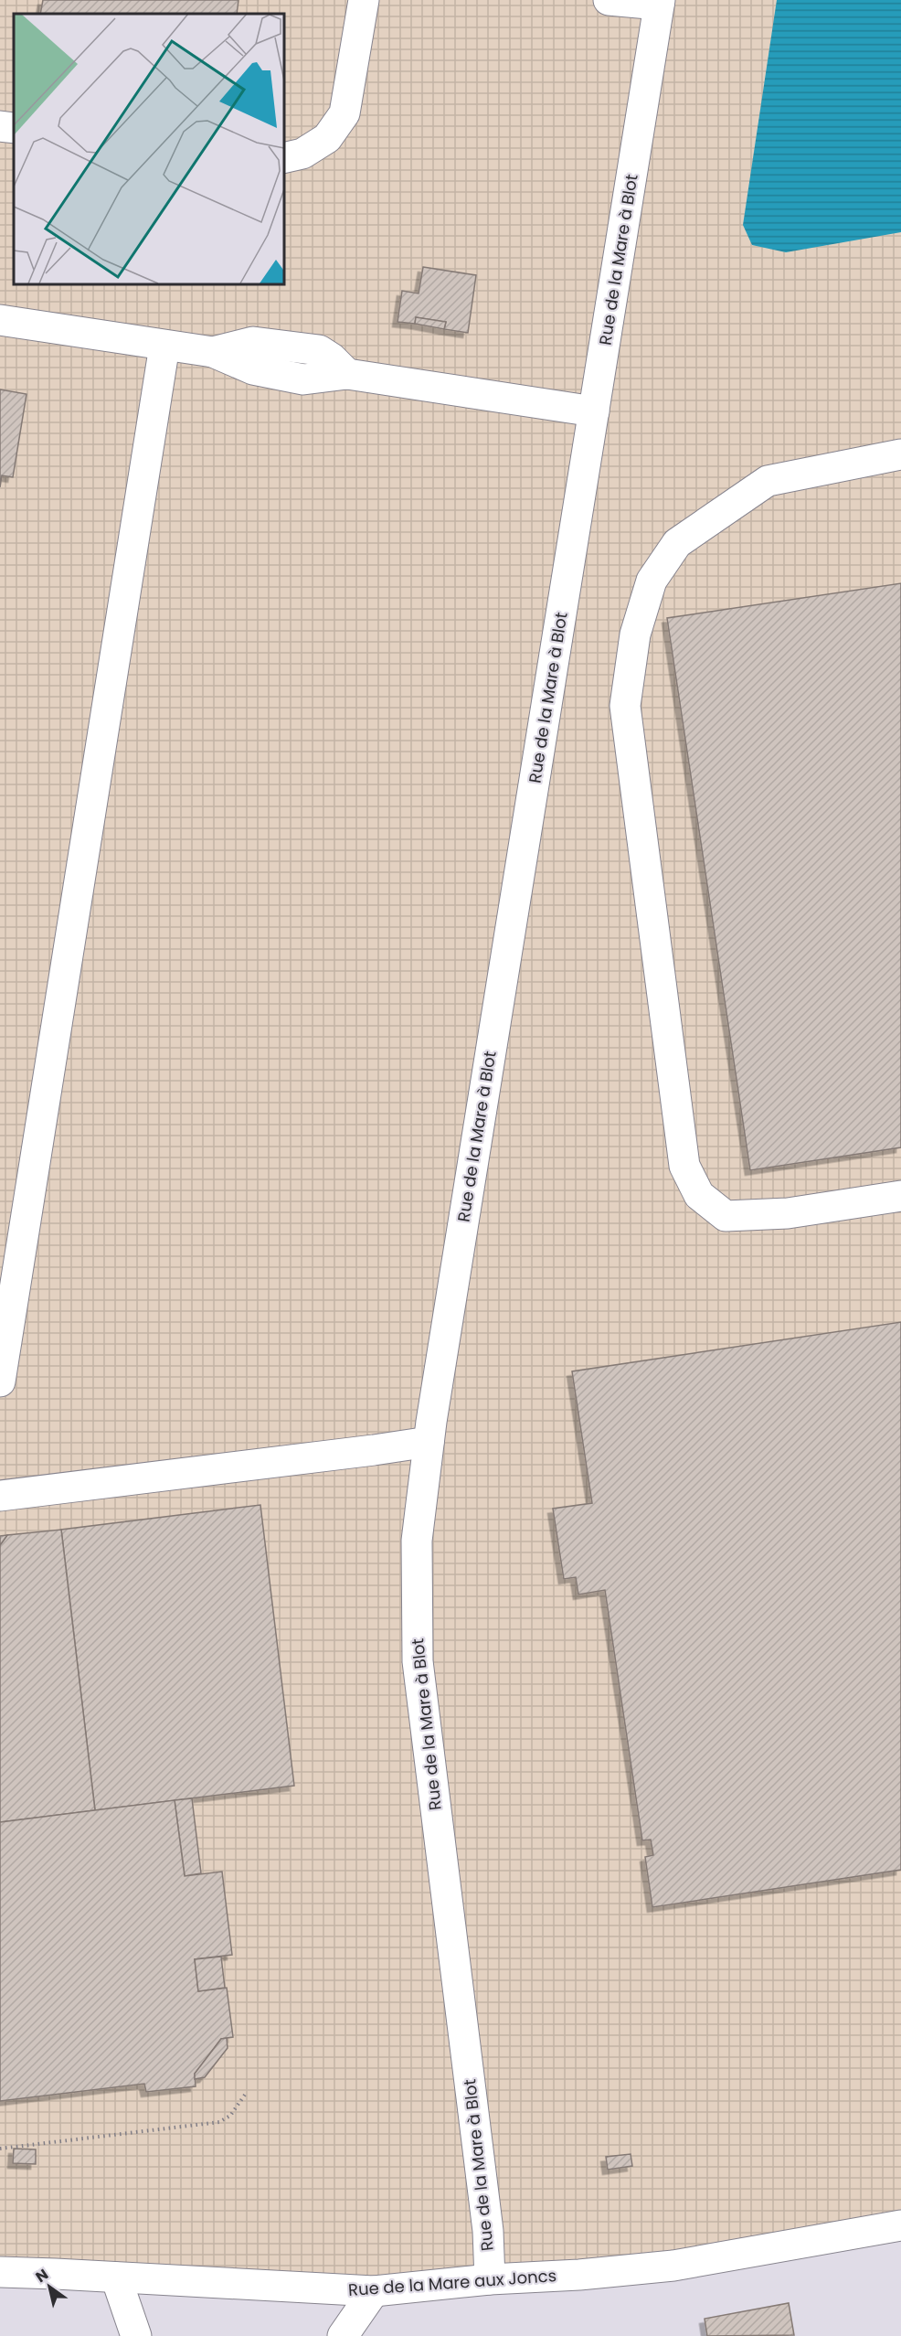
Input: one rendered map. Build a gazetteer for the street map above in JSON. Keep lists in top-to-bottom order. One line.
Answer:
{"streets":{"street":["Rue de la Mare à Blot","Rue de la Mare aux Joncs"]},"crossings":[["Rue de la Mare à Blot","Rue de la Mare aux Joncs"]],"north":"top left"}
